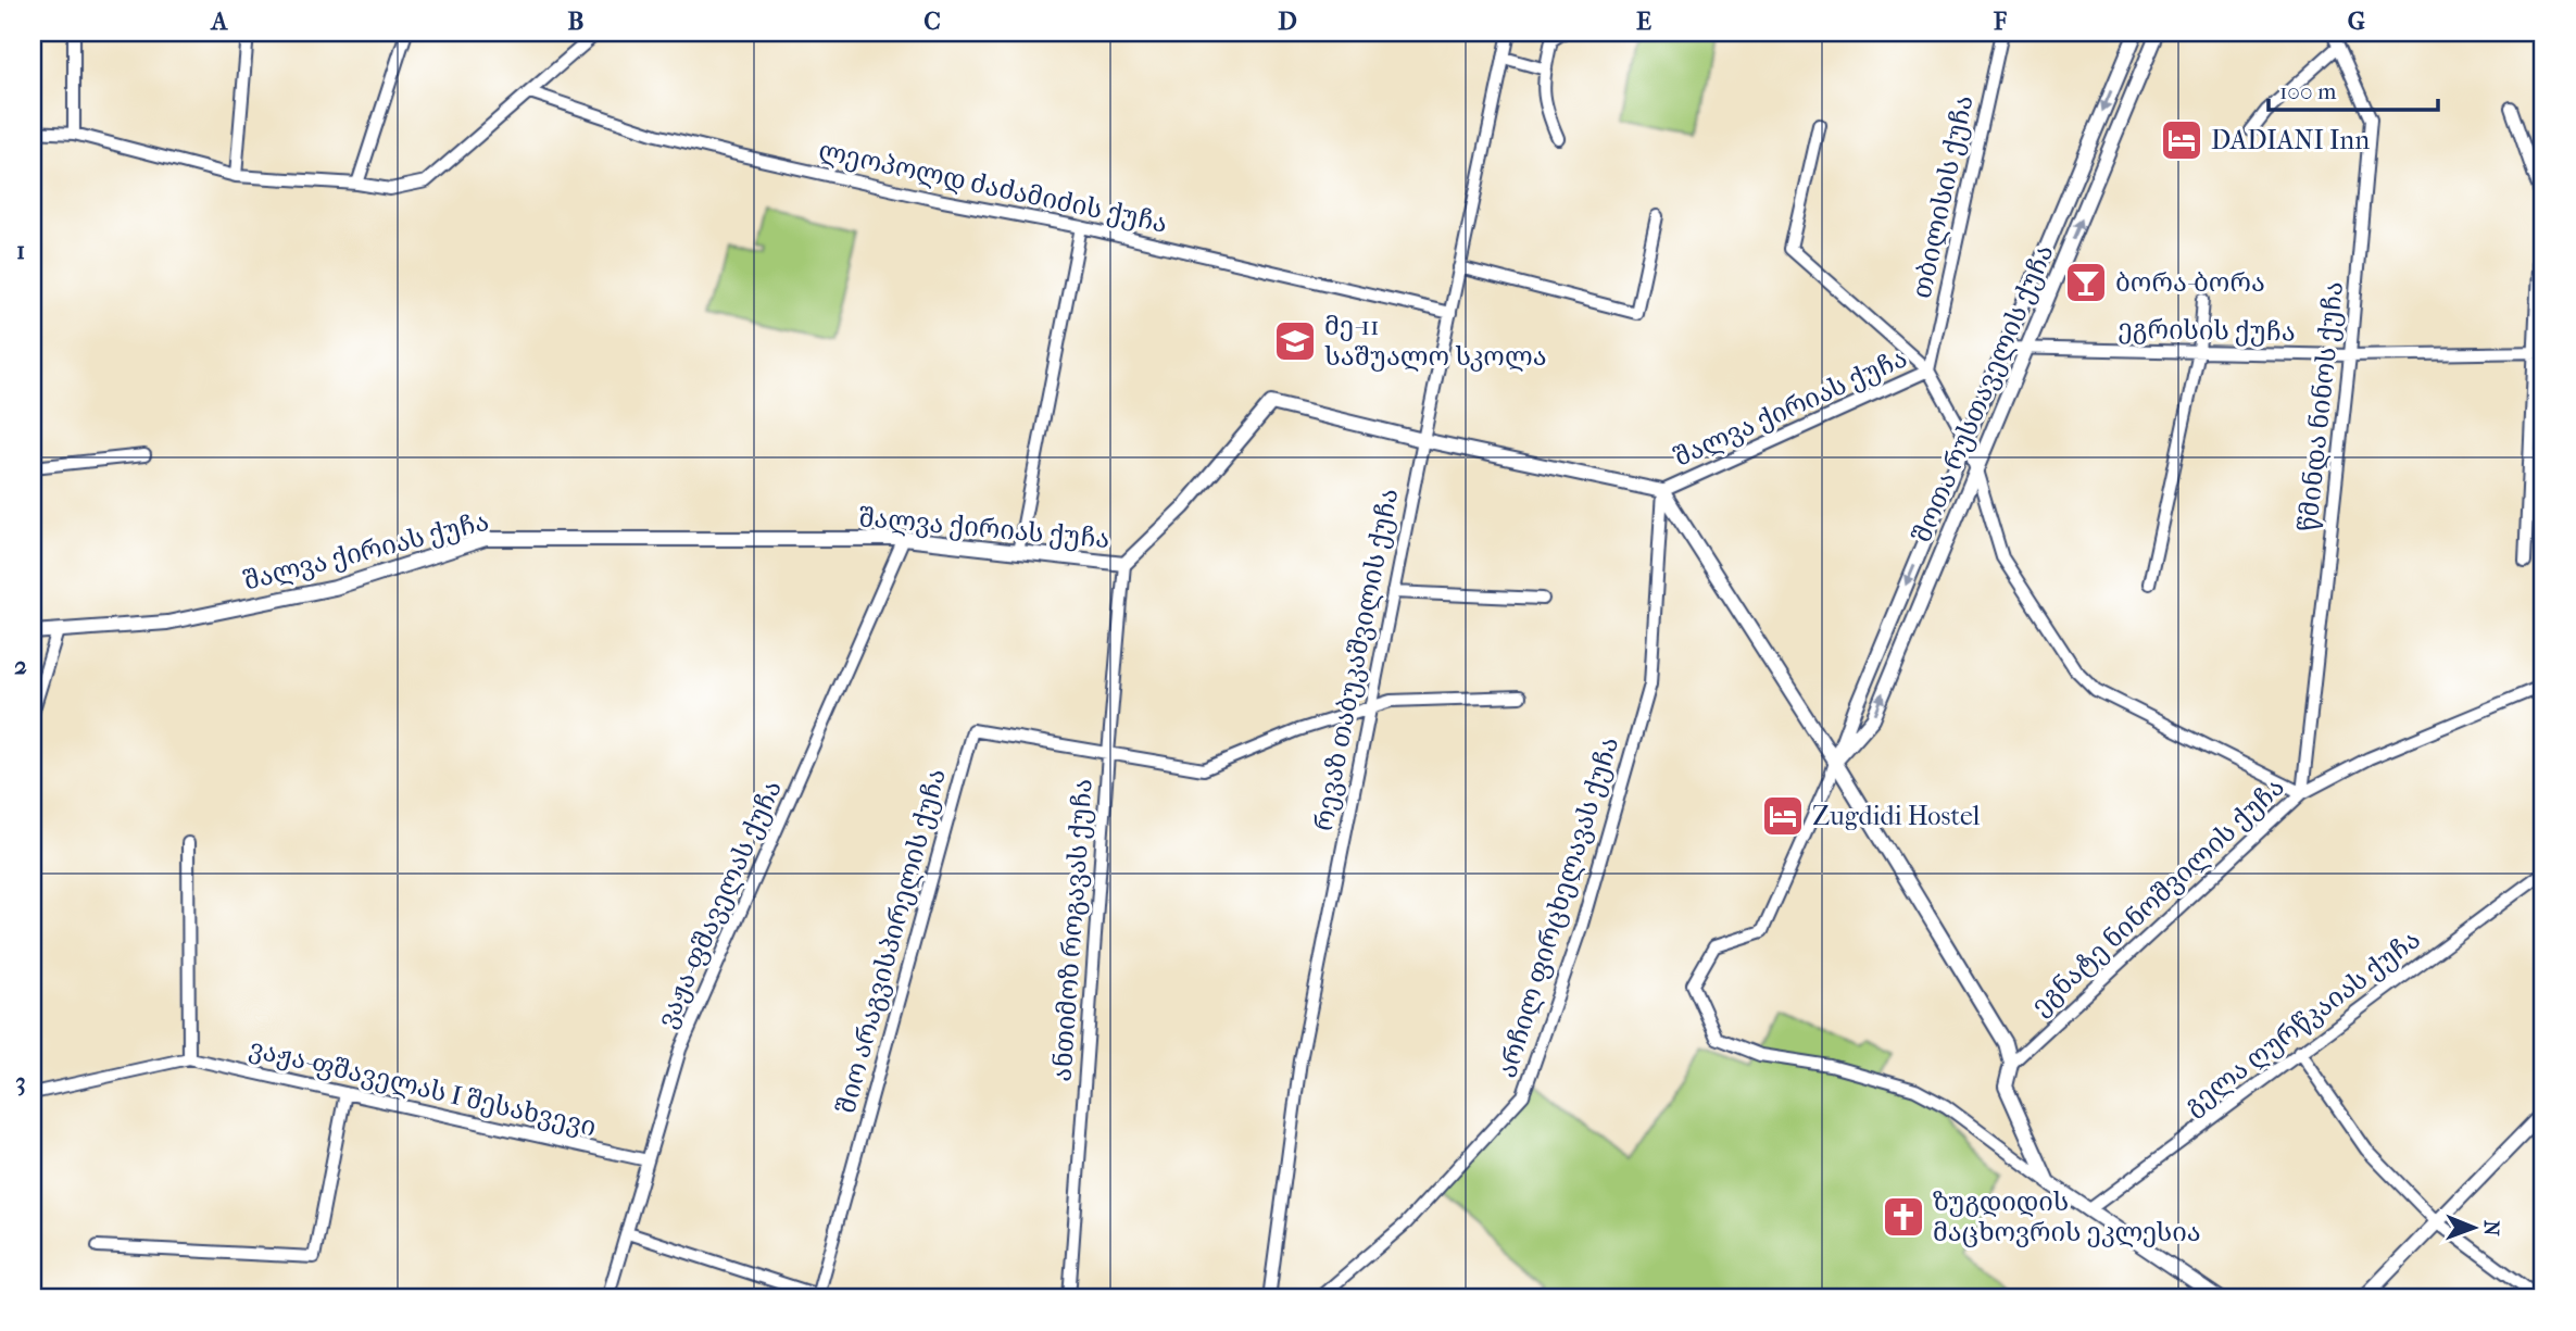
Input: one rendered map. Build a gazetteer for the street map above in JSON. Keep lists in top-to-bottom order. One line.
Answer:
{"streets":{"street":["ლეოპოლდ ძაძამიძის ქუჩა","თბილისის ქუჩა","ეგრისის ქუჩა","შოთა რუსთაველის ქუჩა","წმინდა ნინოს ქუჩა","შალვა ქირიას ქუჩა","რევაზ თაბუკაშვილის ქუჩა","ეგნატე ნინოშვილის ქუჩა","ვაჟა-ფშაველას ქუჩა","არჩილ ფირცხელავას ქუჩა","ანთიმოზ როგავას ქუჩა","შიო არაგვისპირელის ქუჩა","გელა ღურწკაიას ქუჩა","ვაჟა-ფშაველას I შესახვევი"]},"crossings":[["ლეოპოლდ ძაძამიძის ქუჩა","რევაზ თაბუკაშვილის ქუჩა"],["თბილისის ქუჩა","შალვა ქირიას ქუჩა"],["ეგრისის ქუჩა","შოთა რუსთაველის ქუჩა"],["ეგრისის ქუჩა","წმინდა ნინოს ქუჩა"],["წმინდა ნინოს ქუჩა","ეგნატე ნინოშვილის ქუჩა"],["შალვა ქირიას ქუჩა","რევაზ თაბუკაშვილის ქუჩა"],["შალვა ქირიას ქუჩა","ვაჟა-ფშაველას ქუჩა"],["შალვა ქირიას ქუჩა","არჩილ ფირცხელავას ქუჩა"],["შალვა ქირიას ქუჩა","ანთიმოზ როგავას ქუჩა"],["ვაჟა-ფშაველას ქუჩა","ვაჟა-ფშაველას I შესახვევი"],["ანთიმოზ როგავას ქუჩა","შიო არაგვისპირელის ქუჩა"]],"places":{"hotel":["DADIANI Inn","Zugdidi Hostel"],"bar":["ბორა-ბორა"],"school or university":["მე-11 საშუალო სკოლა"],"church":["ზუგდიდის მაცხოვრის ეკლესია"]},"scale_bar":"100 m","north":"right","grid":{"columns":["A","B","C","D","E","F","G"],"rows":["1","2","3"]}}
